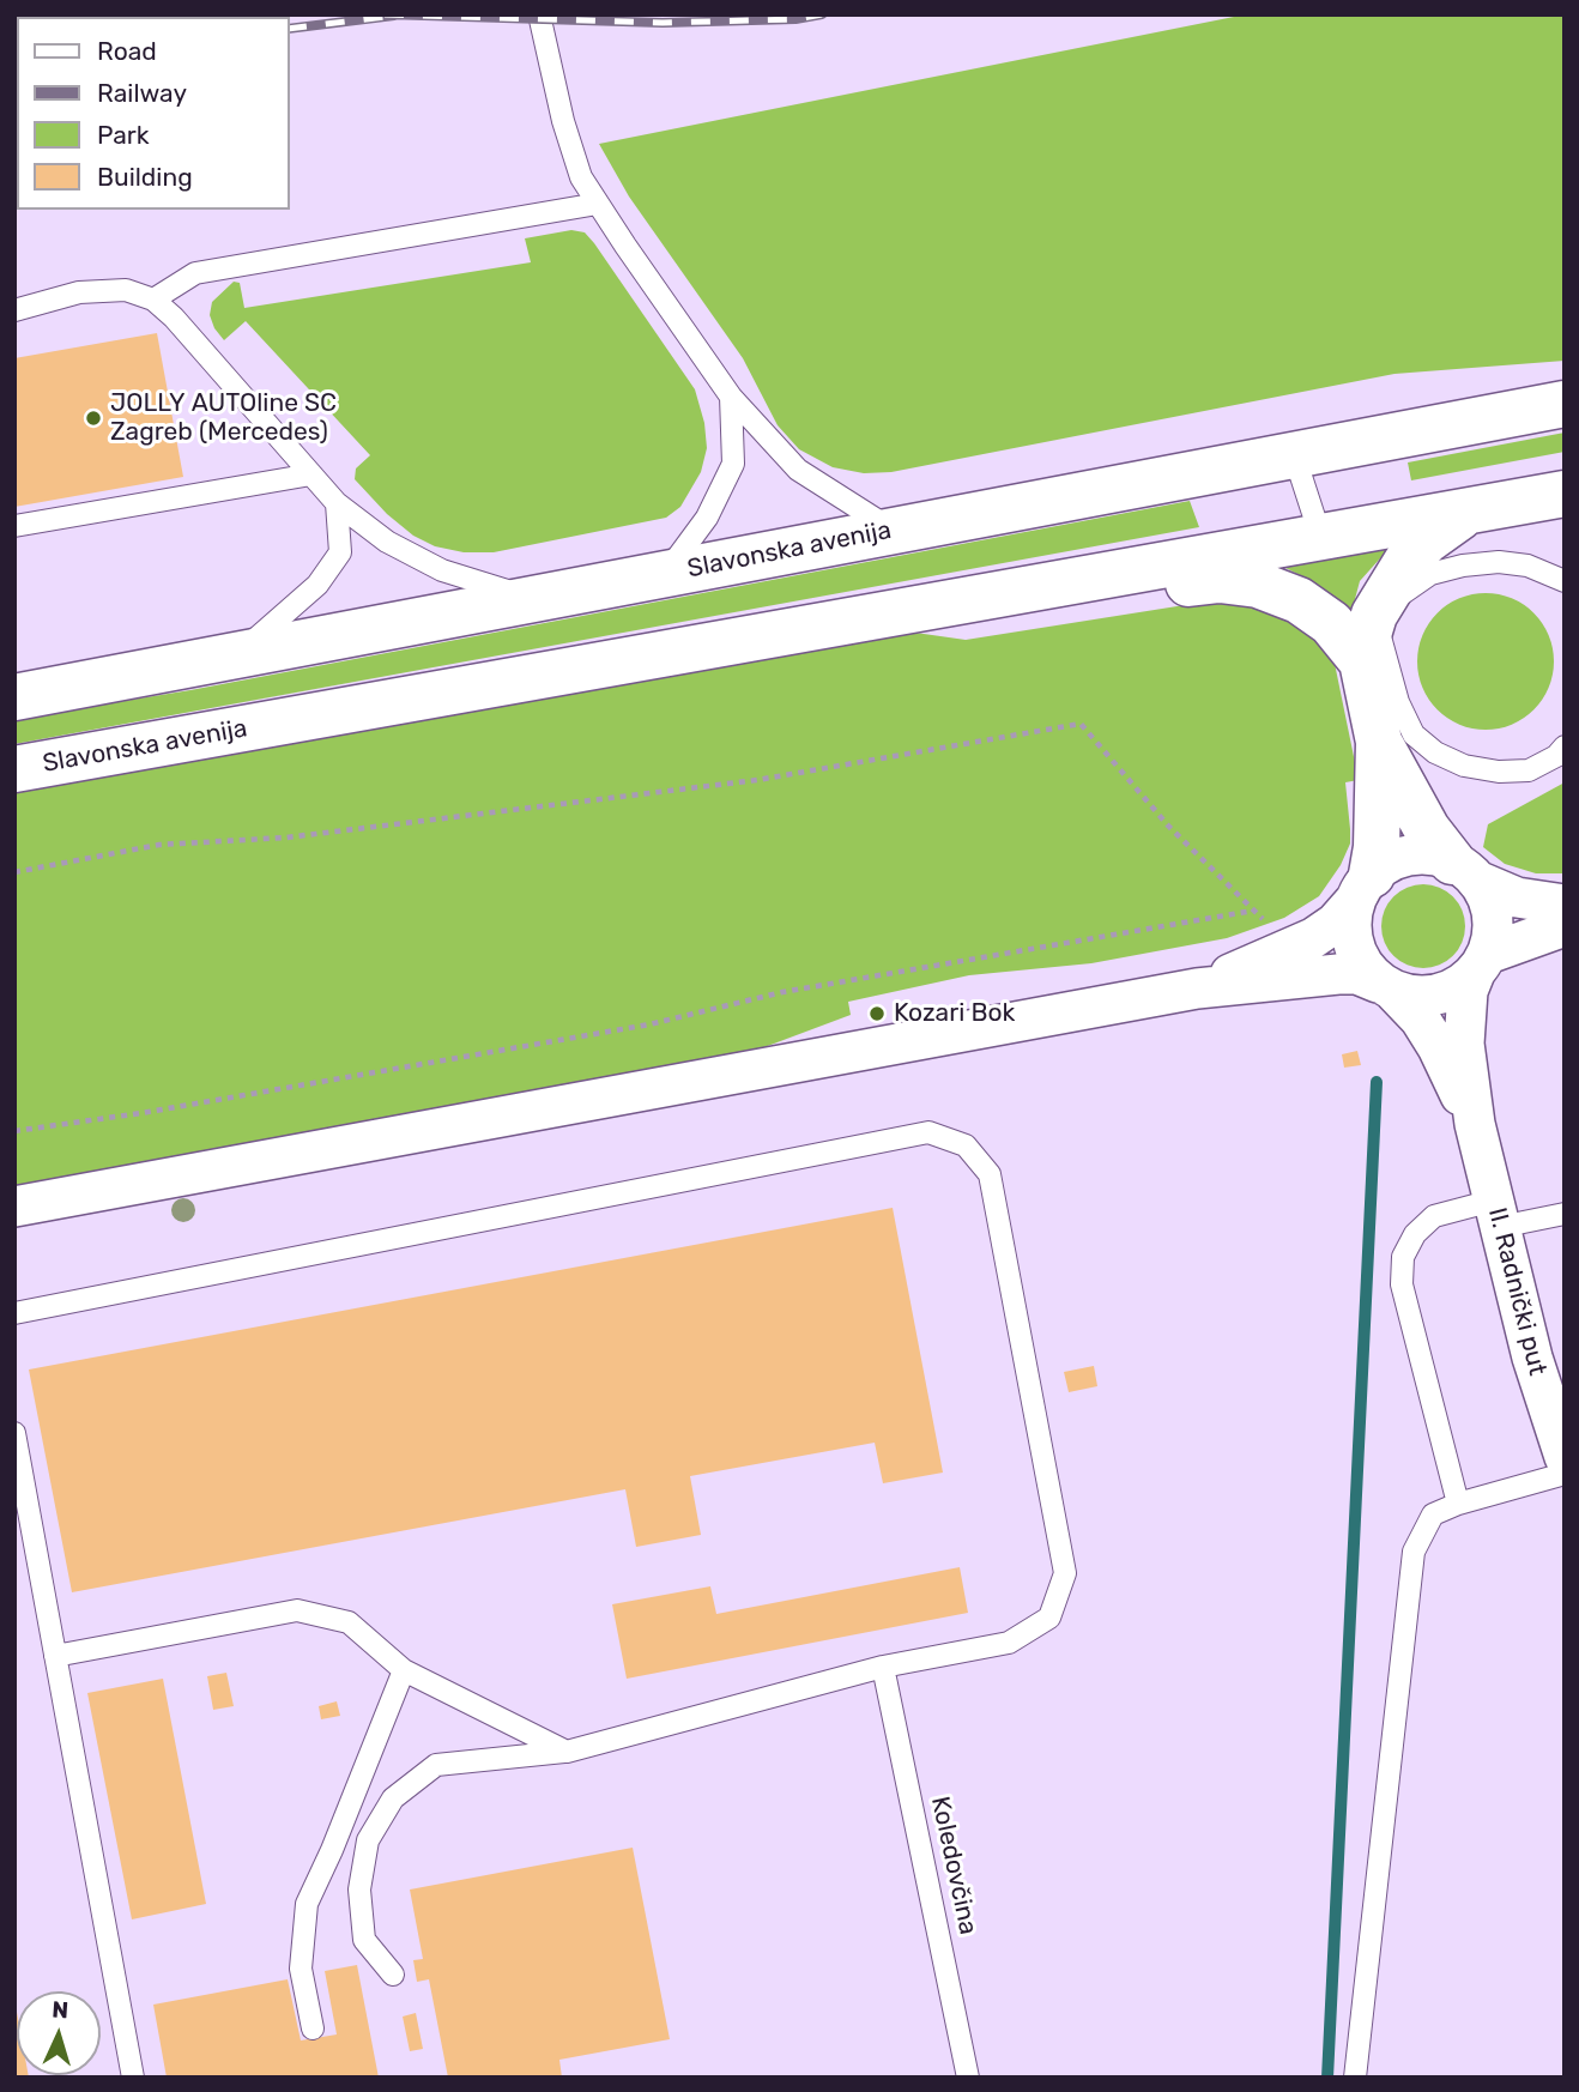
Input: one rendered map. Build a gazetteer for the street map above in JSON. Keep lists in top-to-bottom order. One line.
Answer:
{"streets":{"main road":["Slavonska avenija"],"street":["II. Radnički put"],"lane":["Koledovčina"]},"places":["JOLLY AUTOline SC Zagreb (Mercedes)","Kozari Bok"],"legend":["Road","Railway","Park","Building"],"north":"top"}
